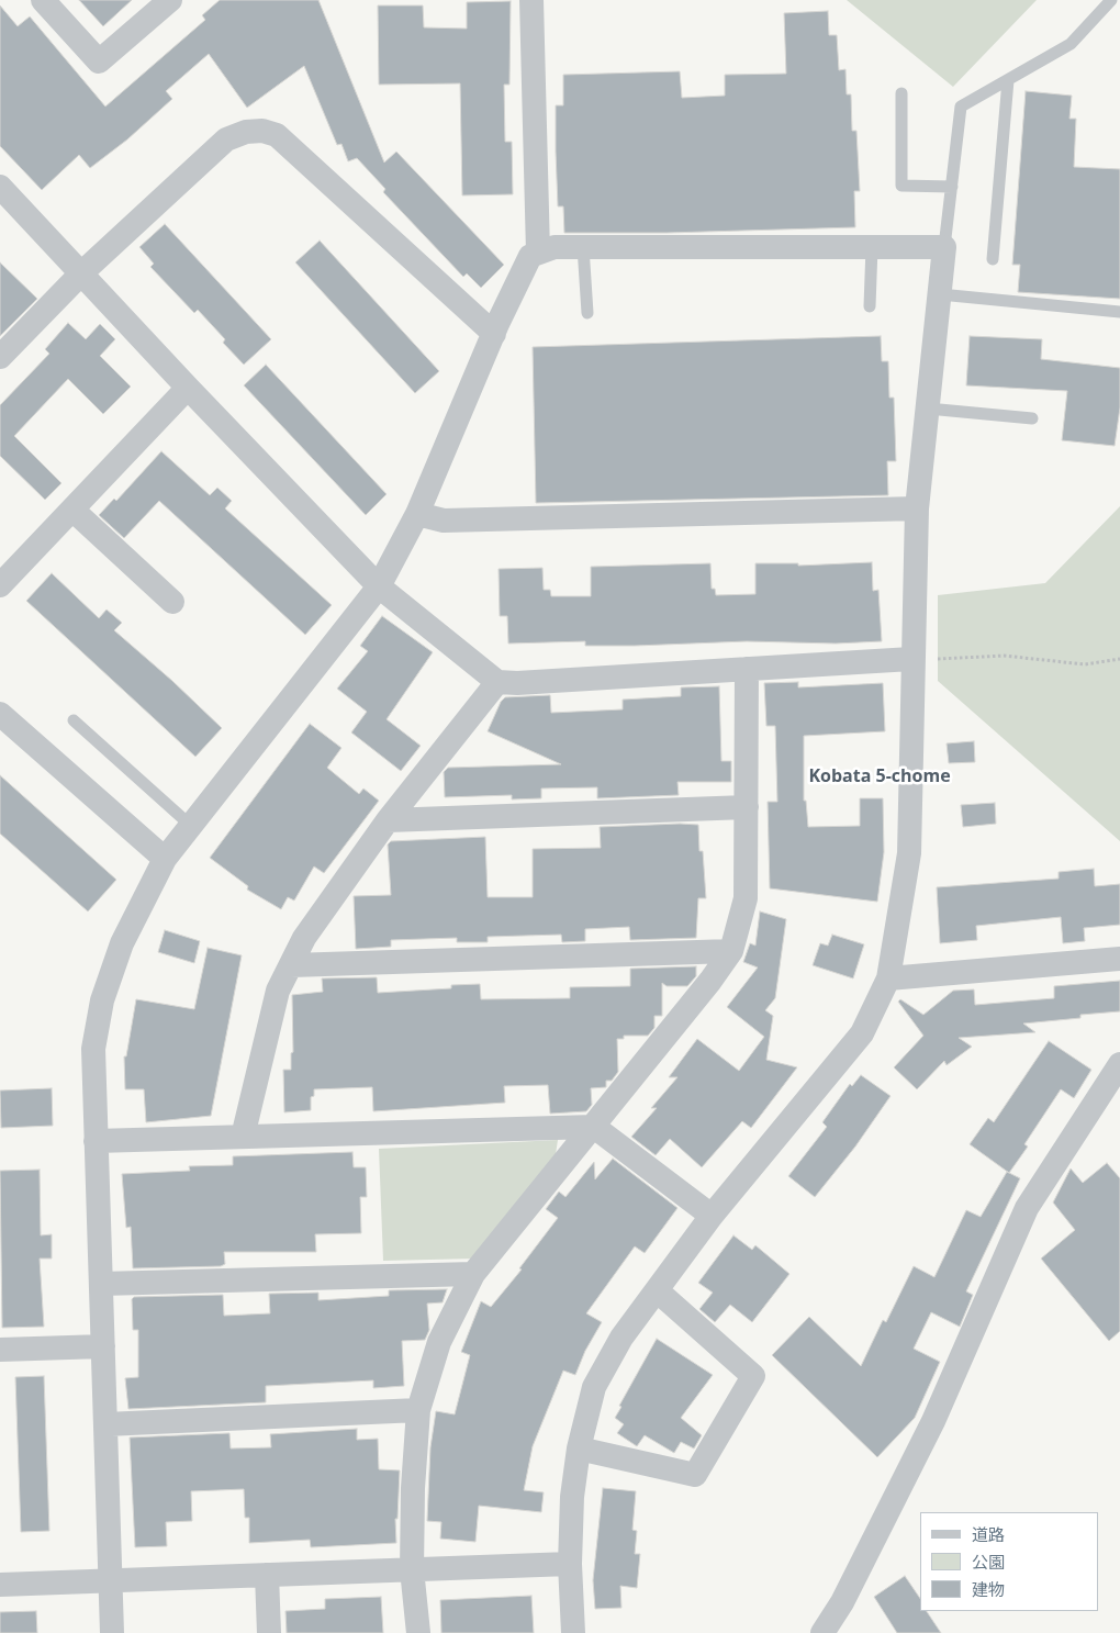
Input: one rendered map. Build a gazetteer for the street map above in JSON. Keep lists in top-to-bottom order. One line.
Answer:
{"districts":["Kobata 5-chome"],"legend":["道路","公園","建物"]}
